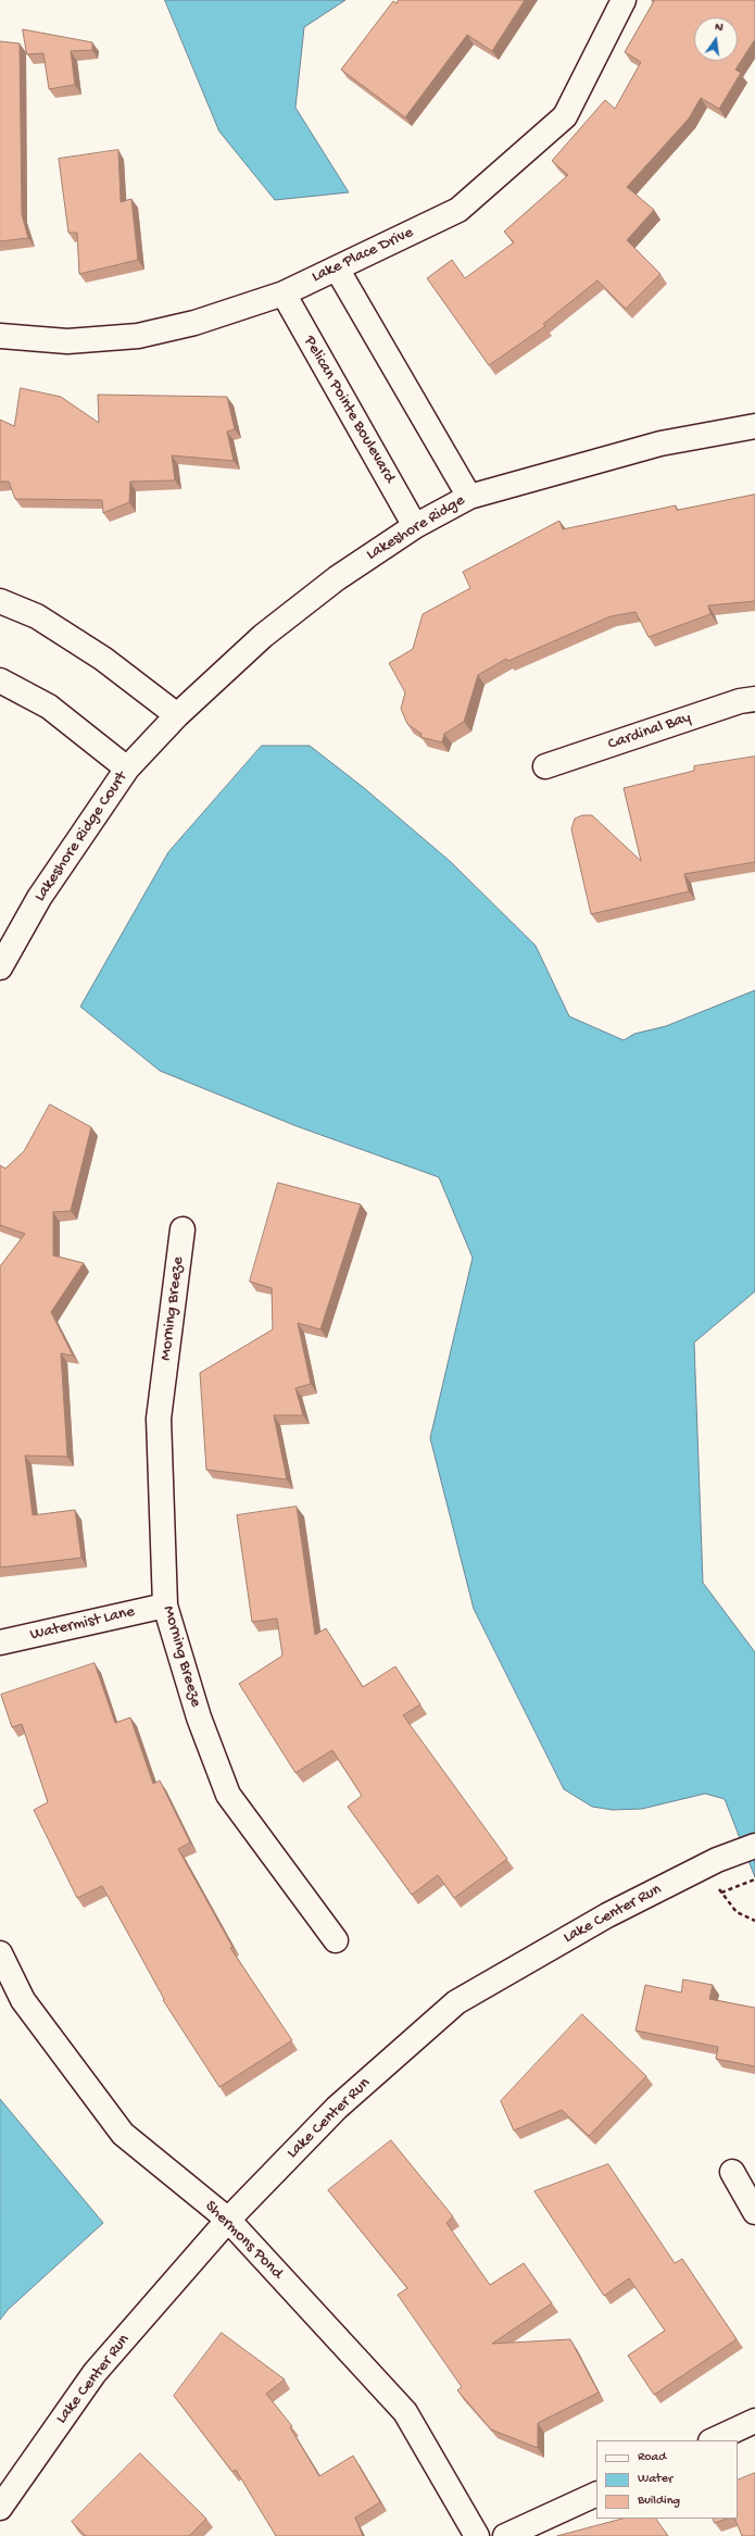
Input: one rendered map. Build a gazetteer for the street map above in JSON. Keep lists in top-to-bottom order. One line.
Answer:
{"streets":{"street":["Lake Place Drive","Pelican Pointe Boulevard","Lakeshore Ridge","Cardinal Bay","Lakeshore Ridge Court","Morning Breeze","Watermist Lane","Lake Center Run","Shermons Pond"]},"crossings":[["Lake Place Drive","Pelican Pointe Boulevard"],["Pelican Pointe Boulevard","Lakeshore Ridge"],["Lakeshore Ridge","Lakeshore Ridge Court"],["Morning Breeze","Watermist Lane"],["Lake Center Run","Shermons Pond"]],"legend":["Road","Water","Building"],"north":"top"}
